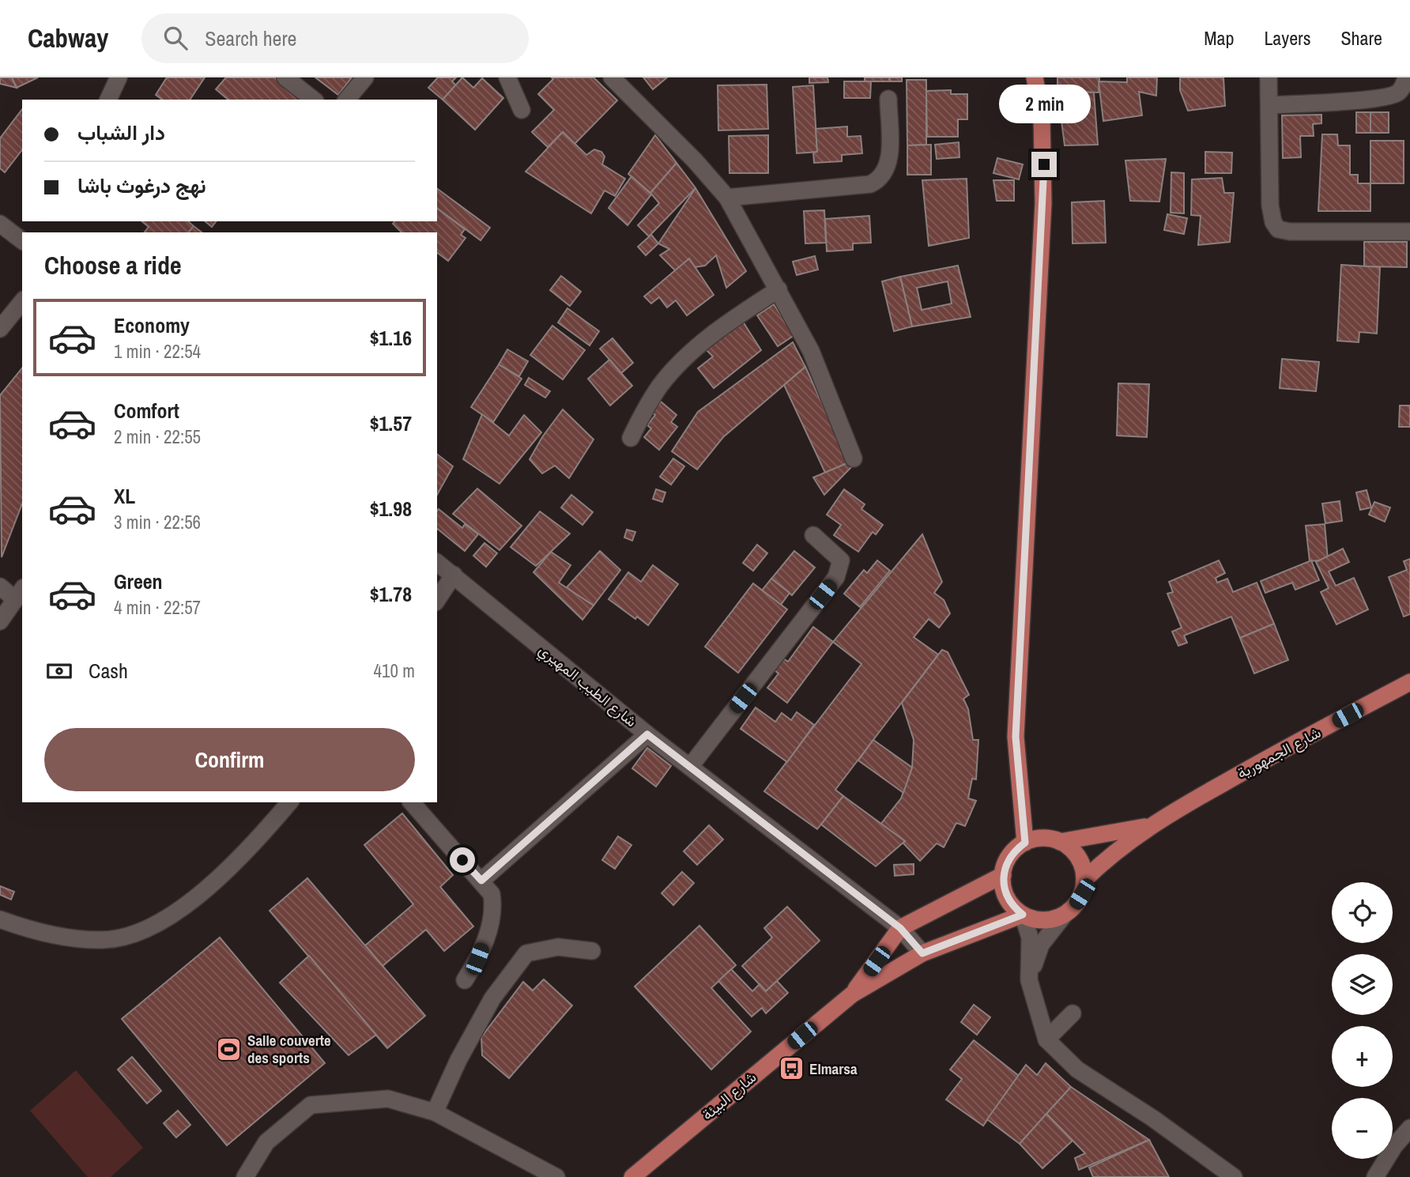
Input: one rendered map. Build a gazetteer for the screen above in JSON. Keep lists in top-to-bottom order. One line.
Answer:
{"streets":{"main road":["شارع الجمهورية","شارع البيئة"],"street":["شارع الطيب المهيري"]},"crossings":[["شارع الطيب المهيري","شارع البيئة"],["شارع الجمهورية","شارع البيئة"]],"places":{"sports":["Salle couverte des sports"],"bus stop":["Elmarsa"]},"page":{"header":"Cabway","search":"Search here","nav":["Map","Layers","Share"],"bubble":"2 min","banner":["دار الشباب","نهج درغوث باشا"],"heading":"Choose a ride","list":[{"name":"Economy","note":"1 min · 22:54","value":"$1.16"},{"name":"Comfort","note":"2 min · 22:55","value":"$1.57"},{"name":"XL","note":"3 min · 22:56","value":"$1.98"},{"name":"Green","note":"4 min · 22:57","value":"$1.78"}],"pay":["Cash","410 m"],"buttons":"Confirm","map_buttons":["+","−"]}}
